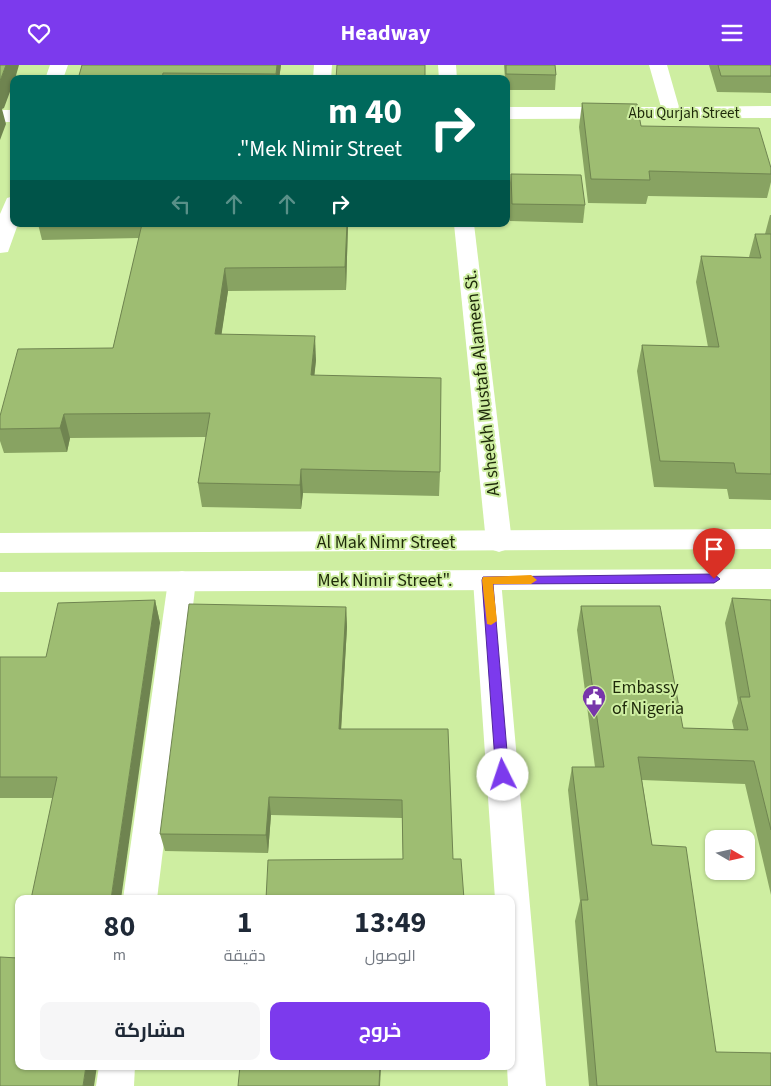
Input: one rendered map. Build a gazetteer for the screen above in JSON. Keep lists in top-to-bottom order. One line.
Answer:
{"streets":{"main road":["Abu Qurjah Street","Al sheekh Mustafa Alameen St.","Al Mak Nimr Street","Mek Nimir Street\"."]},"crossings":[["Al sheekh Mustafa Alameen St.","Al Mak Nimr Street"]],"places":{"public building":["Embassy of Nigeria"]},"north":"right","page":{"header":"Headway","turn":["40 m","Mek Nimir Street\"."],"eta":["13:49","الوصول","1","دقيقة","80","m"],"buttons":["خروج","مشاركة"]}}
